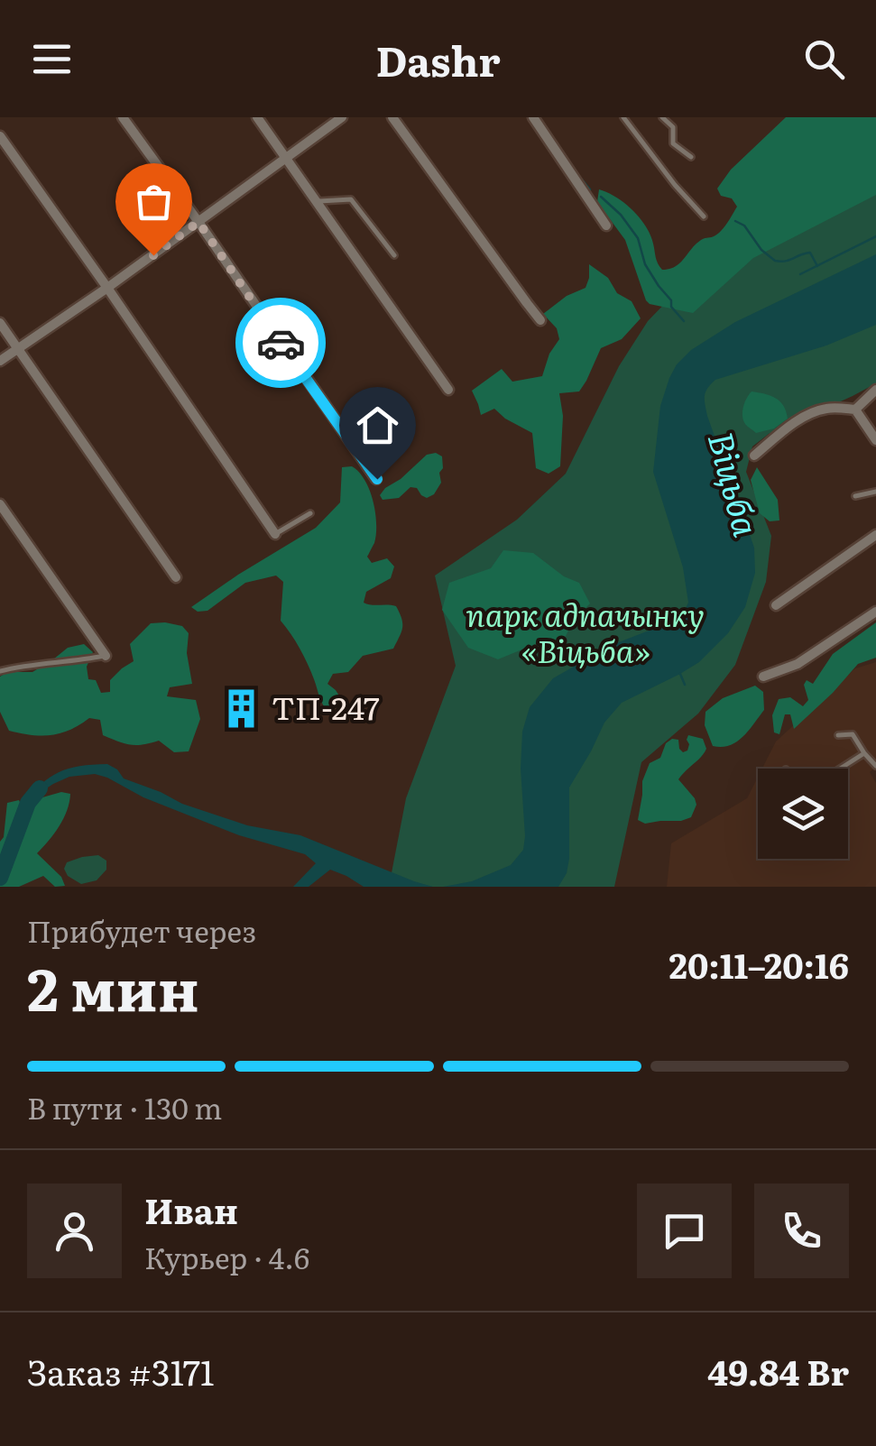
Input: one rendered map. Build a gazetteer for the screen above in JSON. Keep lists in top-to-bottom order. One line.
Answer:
{"water":["Віцьба"],"parks":["парк адпачынку «Віцьба»"],"places":{"building":["ТП-247"]},"page":{"header":"Dashr","heading":["2 мин","Прибудет через","20:11–20:16"],"panel":["Иван","Курьер · 4.6","Заказ #3171","49.84 Br"],"bar":"В пути · 130 m"}}
